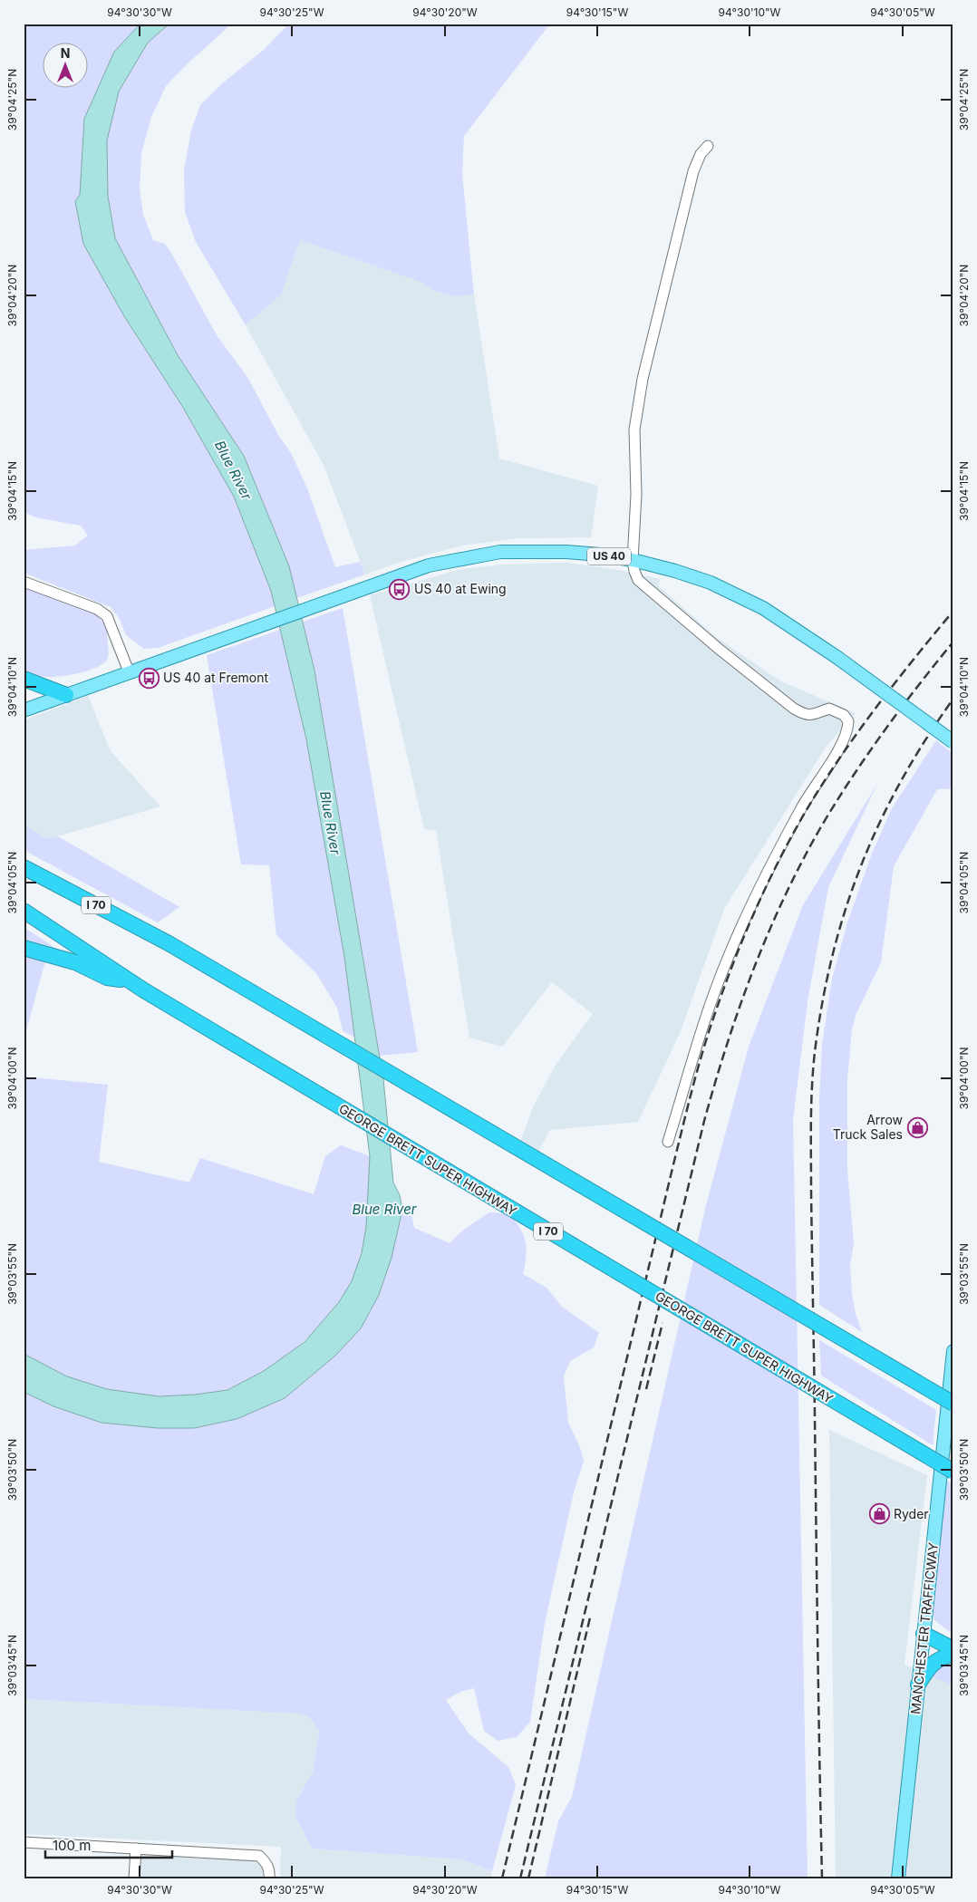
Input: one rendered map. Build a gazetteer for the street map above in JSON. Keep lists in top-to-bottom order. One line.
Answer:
{"streets":{"highway":["I 70","GEORGE BRETT SUPER HIGHWAY"],"main road":["US 40","MANCHESTER TRAFFICWAY"]},"water":["Blue River"],"places":{"bus stop":["US 40 at Ewing","US 40 at Fremont"],"shop":["Arrow Truck Sales","Ryder"]},"scale_bar":"100 m","north":"top","coordinates":["94°30'30\"W","94°30'25\"W","94°30'20\"W","94°30'15\"W","94°30'10\"W","94°30'05\"W","39°04'25\"N","39°04'20\"N","39°04'15\"N","39°04'10\"N","39°04'05\"N","39°04'00\"N","39°03'55\"N","39°03'50\"N","39°03'45\"N"]}
